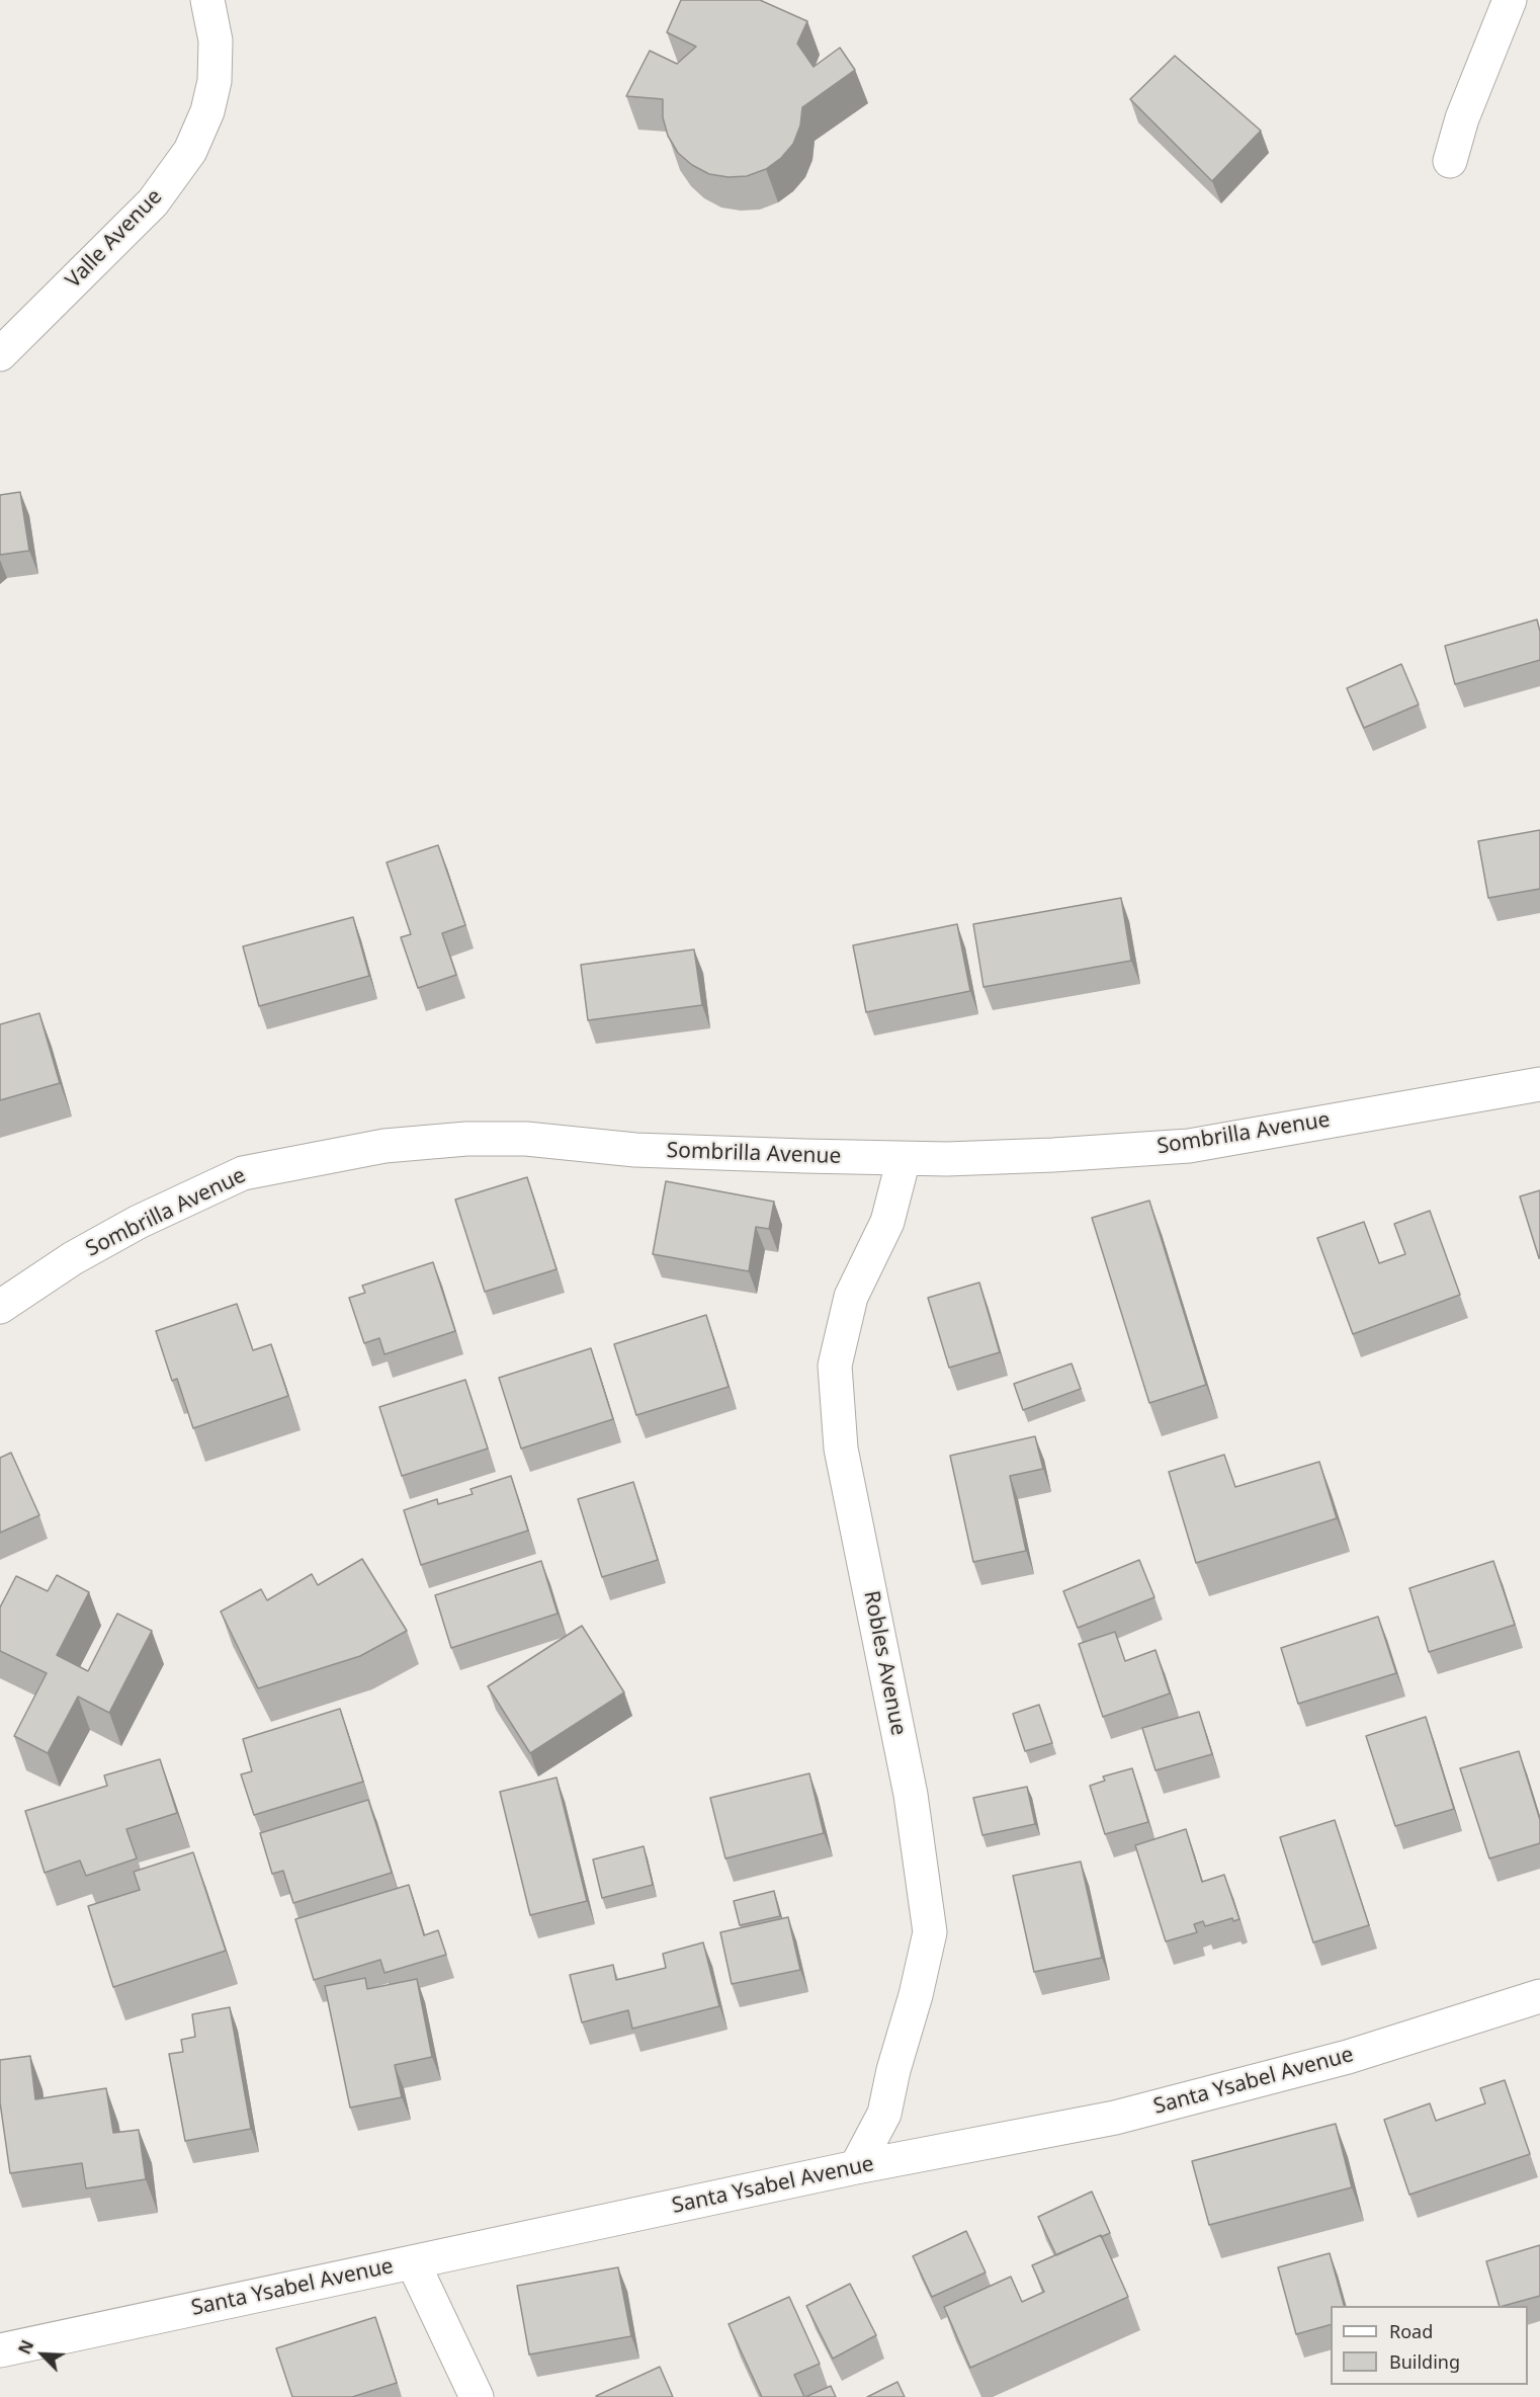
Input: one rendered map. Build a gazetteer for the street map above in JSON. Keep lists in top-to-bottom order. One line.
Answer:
{"streets":{"street":["Valle Avenue","Sombrilla Avenue","Robles Avenue","Santa Ysabel Avenue"]},"crossings":[["Sombrilla Avenue","Robles Avenue"],["Robles Avenue","Santa Ysabel Avenue"]],"legend":["Road","Building"],"north":"top left"}
